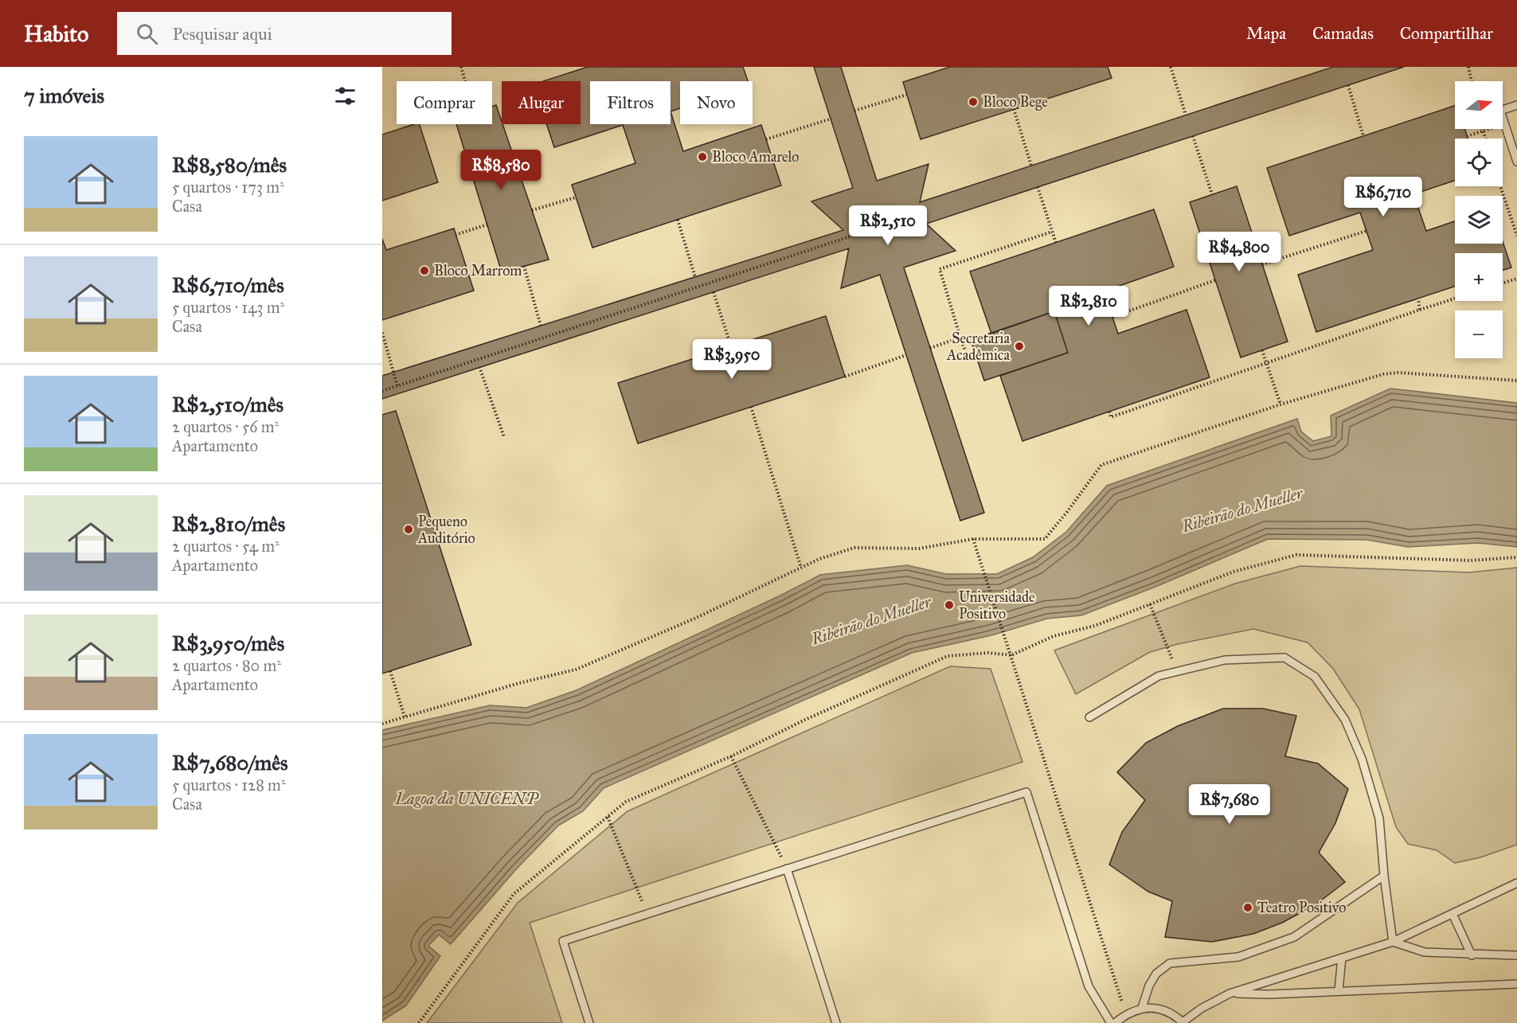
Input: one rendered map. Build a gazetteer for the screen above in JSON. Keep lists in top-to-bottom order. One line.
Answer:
{"water":["Ribeirão do Mueller","Lagoa da UNICENP"],"places":["Bloco Bege","Bloco Amarelo","Bloco Marrom","Secretaria Acadêmica","Pequeno Auditório","Universidade Positivo","Teatro Positivo"],"north":"right","page":{"header":"Habito","search":"Pesquisar aqui","nav":["Mapa","Camadas","Compartilhar"],"heading":"7 imóveis","map_buttons":["+","−"],"chip":["Comprar","Alugar","Filtros","Novo"],"list":[{"name":"R$8,580/mês","note":"5 quartos · 173 m² · Casa"},{"name":"R$6,710/mês","note":"5 quartos · 143 m² · Casa"},{"name":"R$2,510/mês","note":"2 quartos · 56 m² · Apartamento"},{"name":"R$2,810/mês","note":"2 quartos · 54 m² · Apartamento"},{"name":"R$3,950/mês","note":"2 quartos · 80 m² · Apartamento"},{"name":"R$7,680/mês","note":"5 quartos · 128 m² · Casa"}],"price":["R$8,580","R$6,710","R$2,510","R$4,800","R$2,810","R$3,950","R$7,680"]}}
